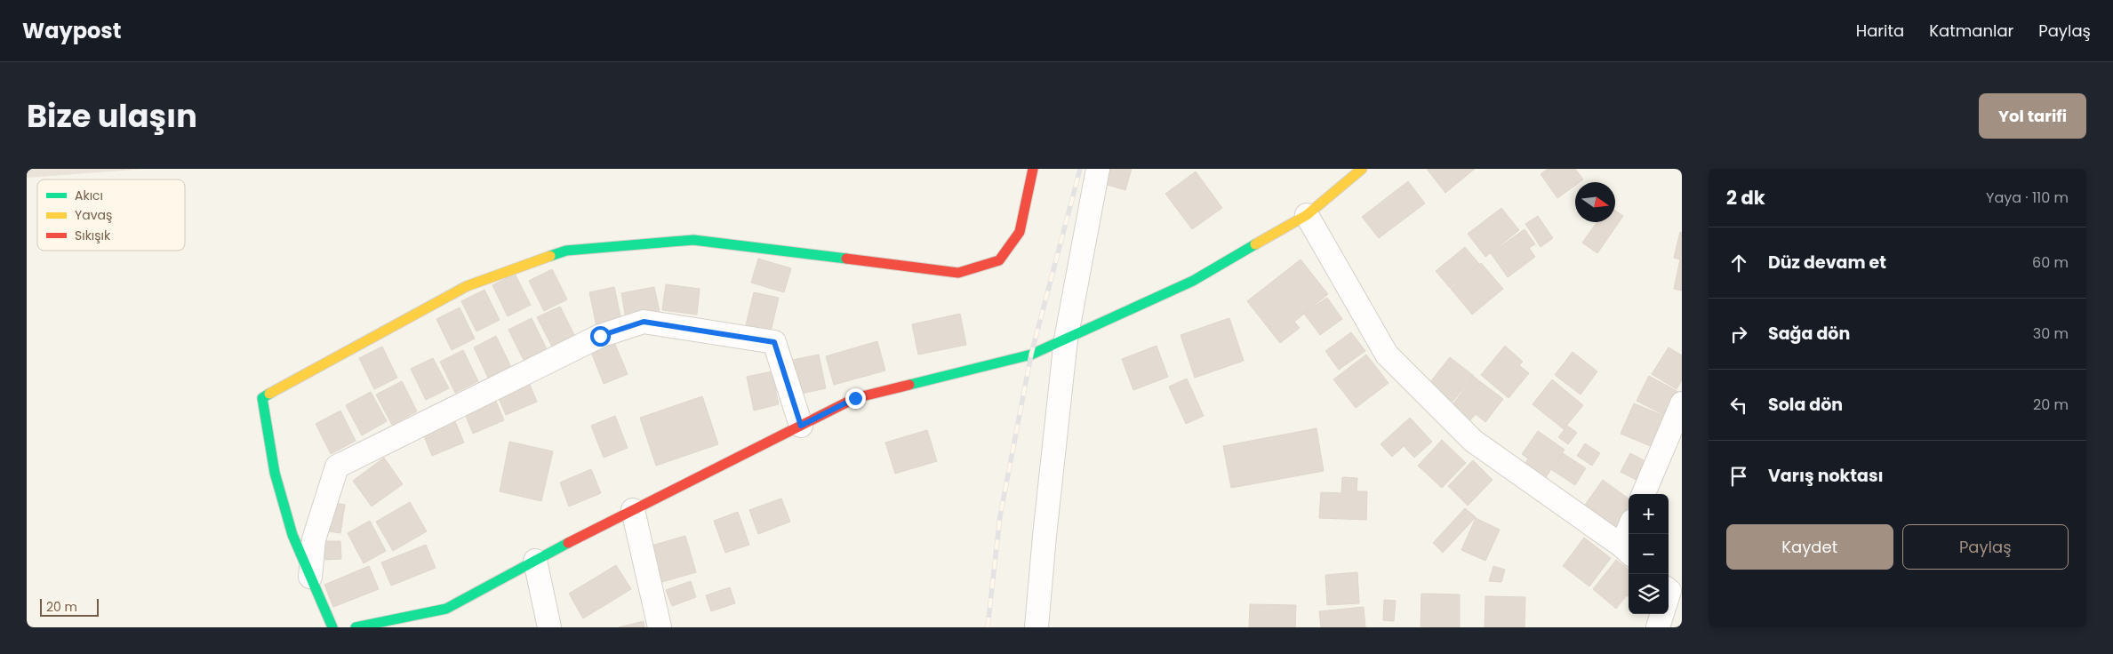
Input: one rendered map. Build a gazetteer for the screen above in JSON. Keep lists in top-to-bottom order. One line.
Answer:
{"legend":["Akıcı","Yavaş","Sıkışık"],"scale_bar":"20 m","north":"right","page":{"header":"Waypost","nav":["Harita","Katmanlar","Paylaş"],"title":"Bize ulaşın","buttons":["Yol tarifi",["Kaydet","Paylaş"]],"heading":["2 dk","Yaya · 110 m"],"list":[["Düz devam et","60 m"],["Sağa dön","30 m"],["Sola dön","20 m"],"Varış noktası"],"map_buttons":["+","−"],"scale":"20 m"}}
